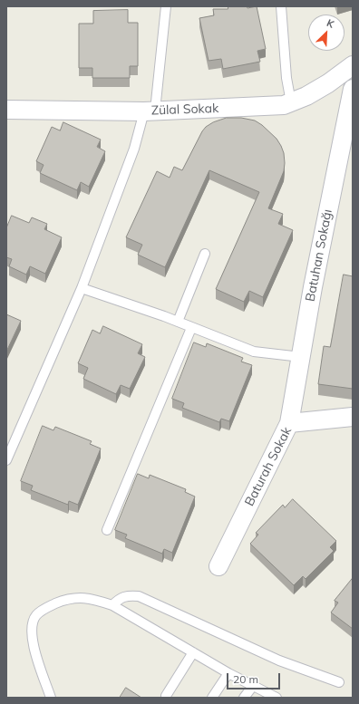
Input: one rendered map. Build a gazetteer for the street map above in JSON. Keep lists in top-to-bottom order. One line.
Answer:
{"streets":{"street":["Zülal Sokak","Batuhan Sokağı","Baturah Sokak"]},"crossings":[["Batuhan Sokağı","Baturah Sokak"]],"scale_bar":"20 m","north":"top right"}
